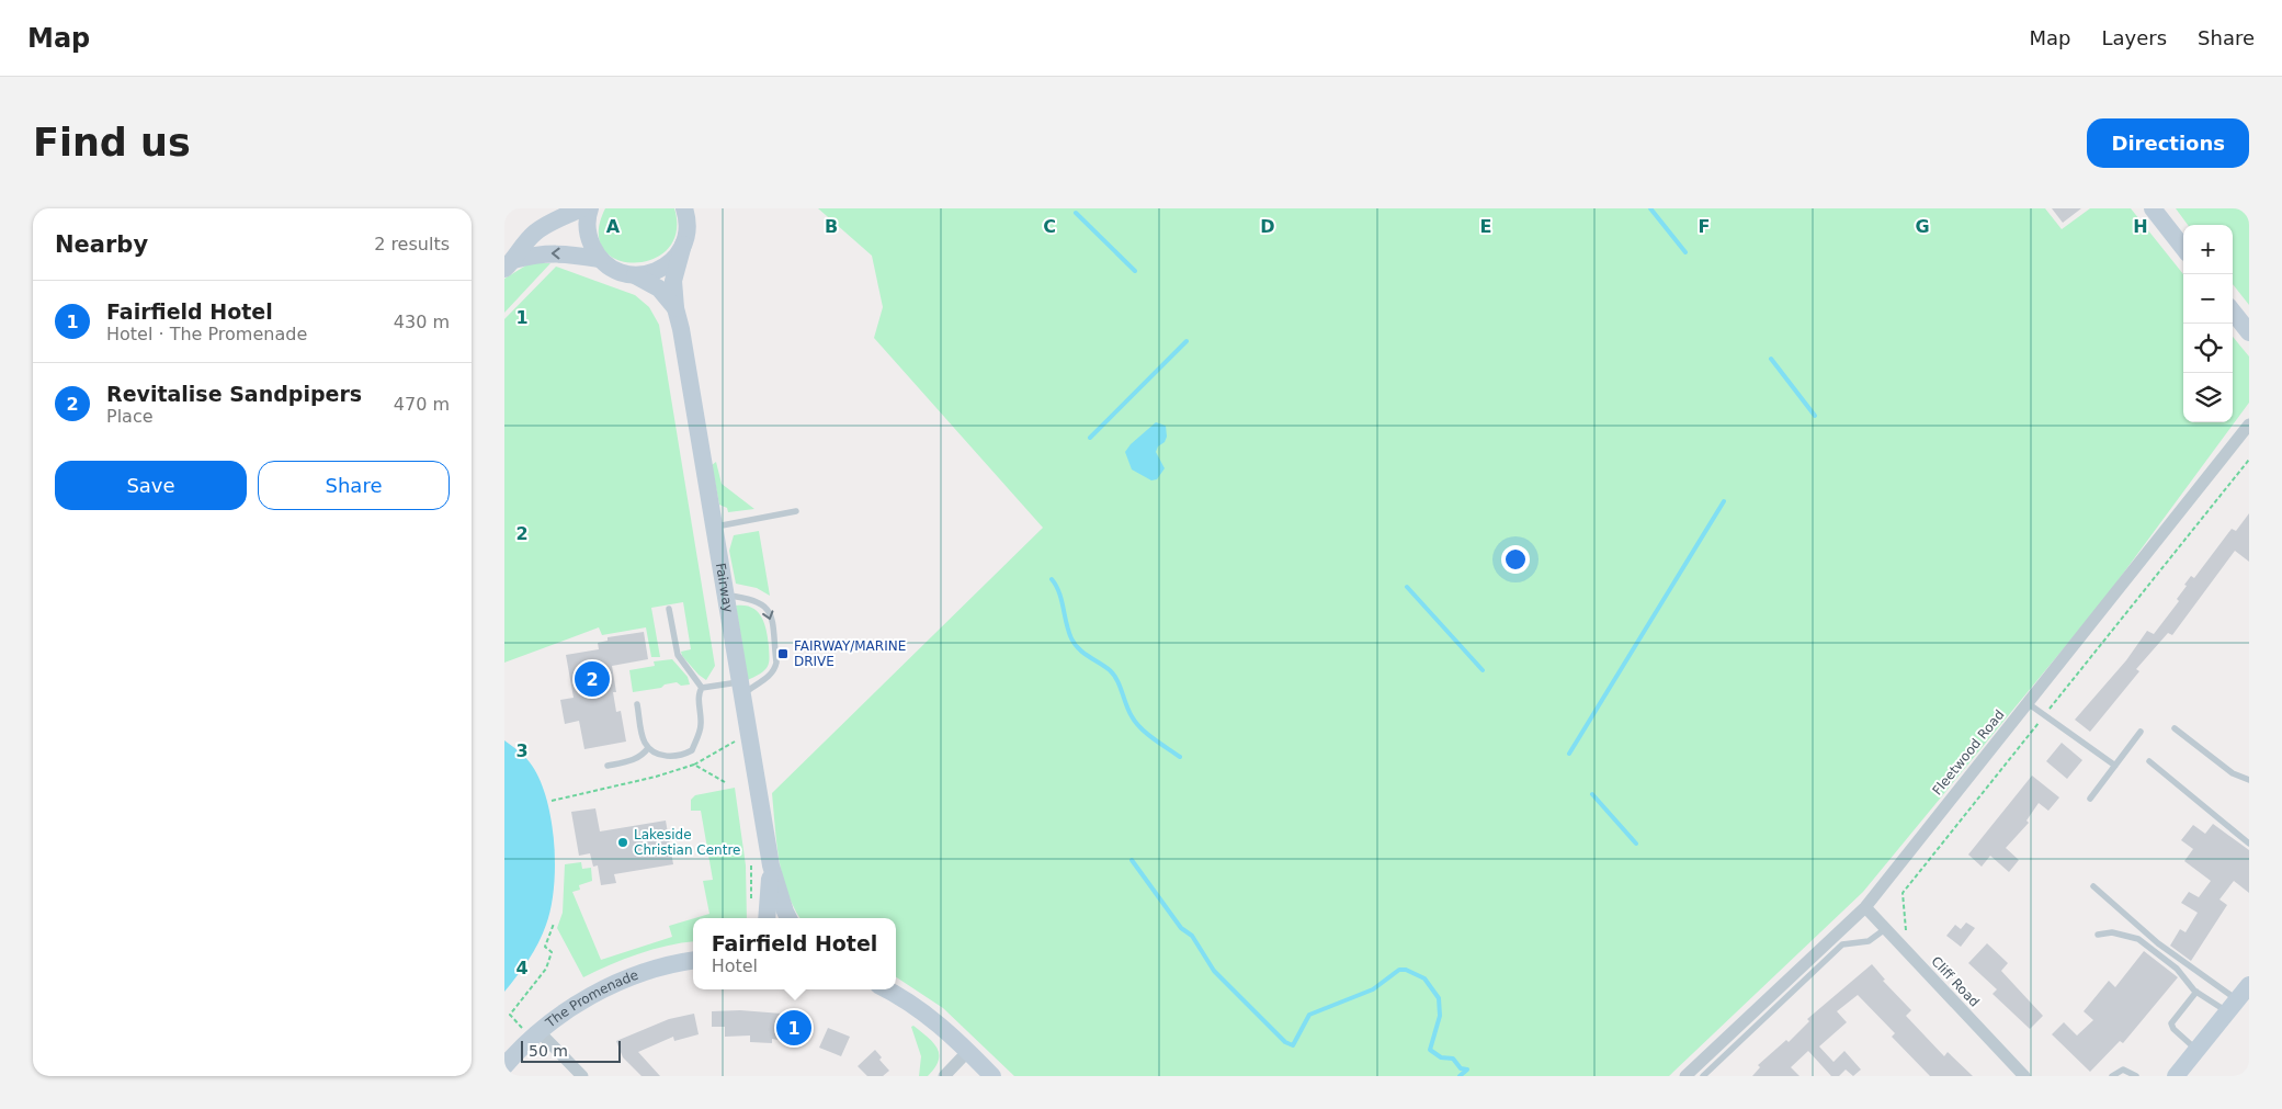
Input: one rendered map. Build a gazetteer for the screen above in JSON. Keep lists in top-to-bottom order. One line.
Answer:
{"streets":{"street":["Fairway","Fleetwood Road","Cliff Road","The Promenade"]},"crossings":[["Fleetwood Road","Cliff Road"]],"places":{"transit":["FAIRWAY/MARINE DRIVE"],"other":["Lakeside Christian Centre"]},"scale_bar":"50 m","page":{"header":"Map","nav":["Map","Layers","Share"],"buttons":["Directions",["Save","Share"]],"title":"Find us","heading":["Nearby","2 results"],"map_buttons":["+","−"],"list":[{"mark":"1","name":"Fairfield Hotel","note":"Hotel · The Promenade","value":"430 m"},{"mark":"2","name":"Revitalise Sandpipers","note":"Place","value":"470 m"}],"pins":["2","1"],"popup":["Fairfield Hotel","Hotel"],"scale":"50 m"},"grid":{"columns":["A","B","C","D","E","F","G","H"],"rows":["1","2","3","4"]}}
